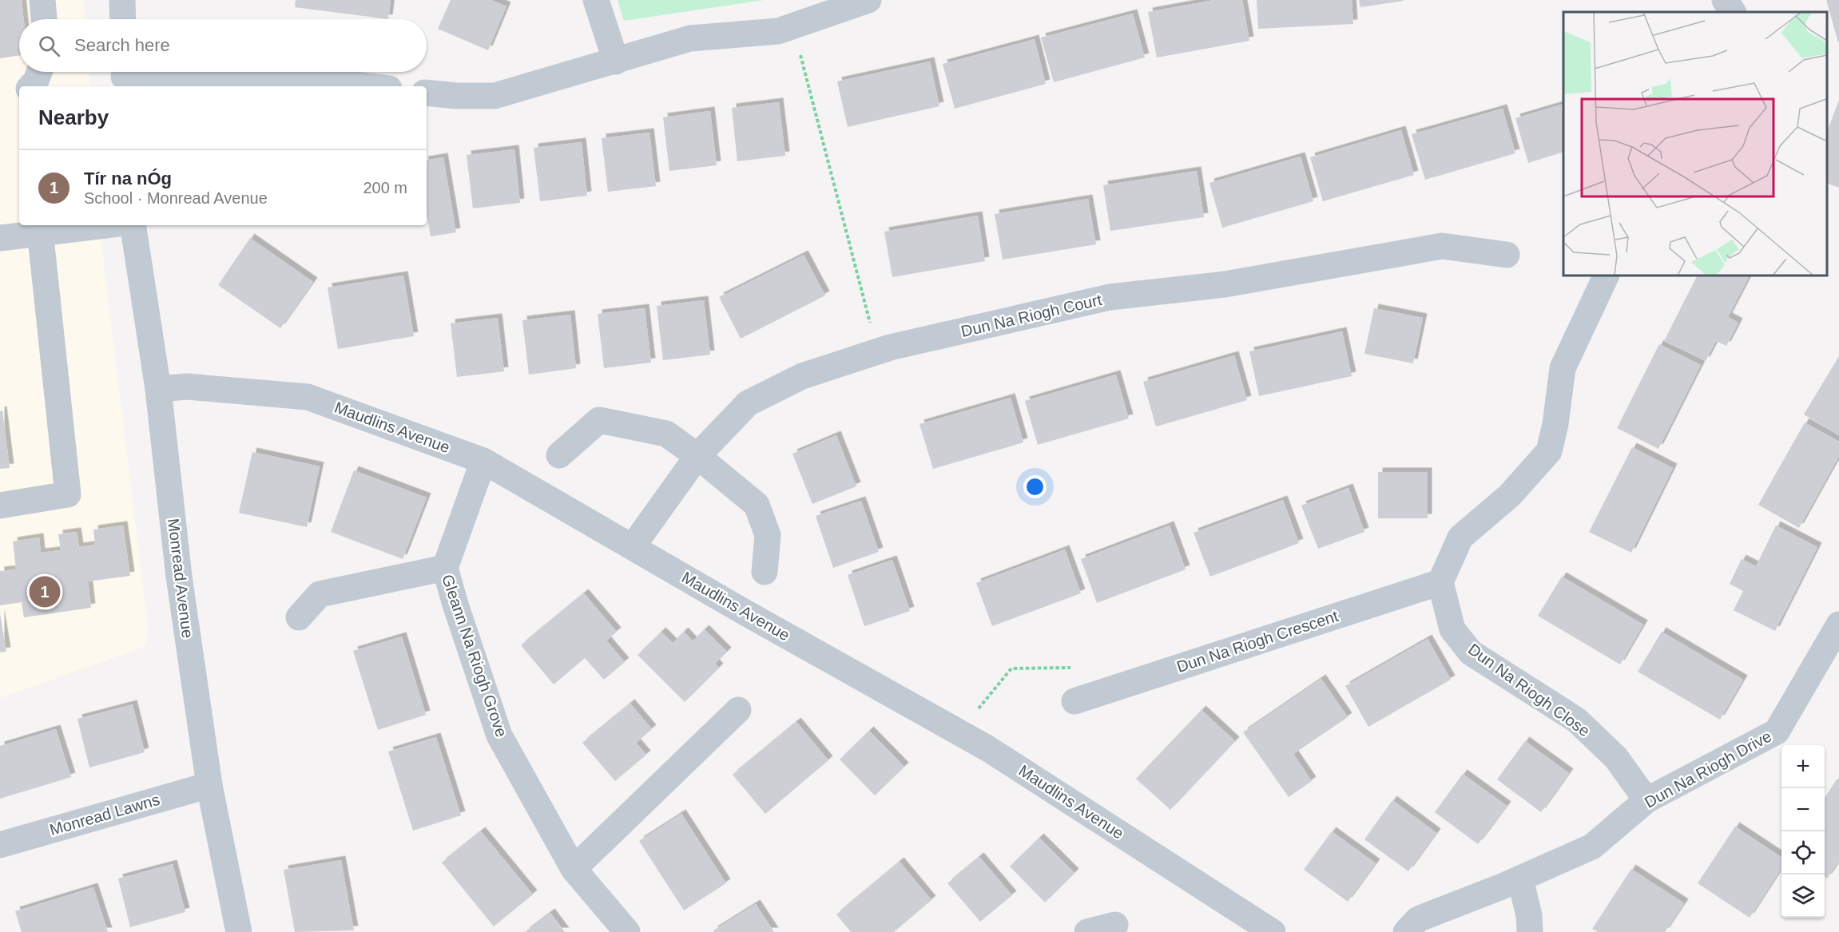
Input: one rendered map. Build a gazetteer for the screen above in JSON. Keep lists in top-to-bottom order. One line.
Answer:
{"streets":{"street":["Dun Na Riogh Court","Maudlins Avenue","Monread Avenue","Dun Na Riogh Crescent","Gleann Na Riogh Grove","Dun Na Riogh Close","Dun Na Riogh Drive","Monread Lawns"]},"crossings":[["Dun Na Riogh Court","Maudlins Avenue"],["Maudlins Avenue","Monread Avenue"],["Maudlins Avenue","Gleann Na Riogh Grove"],["Monread Avenue","Monread Lawns"],["Dun Na Riogh Crescent","Dun Na Riogh Close"],["Dun Na Riogh Close","Dun Na Riogh Drive"]],"page":{"search":"Search here","heading":"Nearby","list":[{"mark":"1","name":"Tír na nÓg","note":"School · Monread Avenue","value":"200 m"}],"pins":"1","map_buttons":["+","−"]}}
